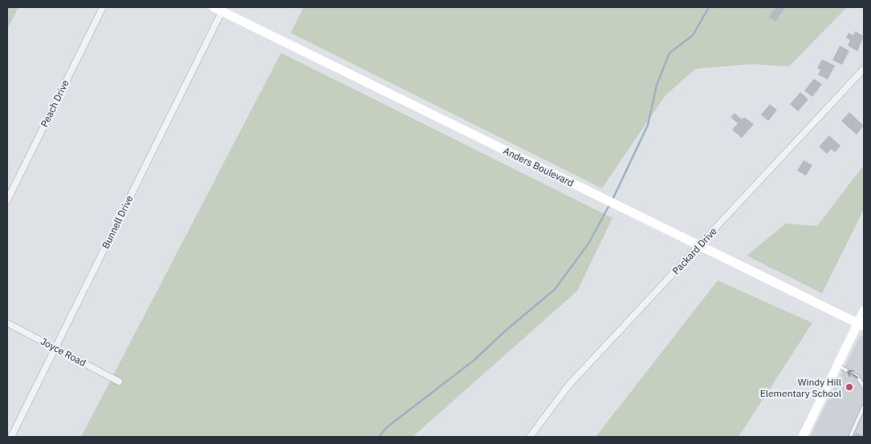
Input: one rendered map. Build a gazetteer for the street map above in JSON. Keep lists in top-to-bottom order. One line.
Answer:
{"streets":{"street":["Peach Drive","Anders Boulevard","Bunnell Drive","Packard Drive","Joyce Road"]},"crossings":[["Anders Boulevard","Bunnell Drive"],["Anders Boulevard","Packard Drive"],["Bunnell Drive","Joyce Road"]],"places":["Windy Hill Elementary School"]}
